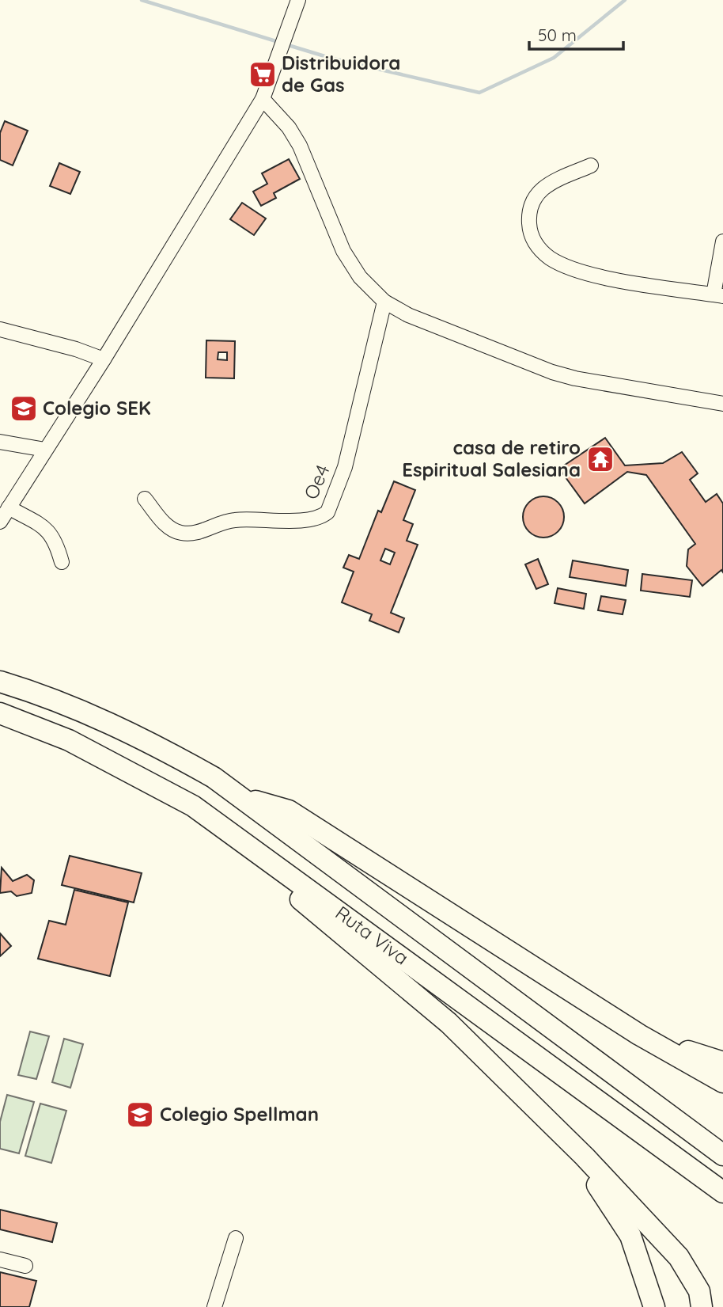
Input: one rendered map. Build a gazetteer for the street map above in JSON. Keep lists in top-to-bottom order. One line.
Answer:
{"streets":{"highway":["Ruta Viva"],"street":["Oe4"]},"places":{"supermarket":["Distribuidora de Gas"],"school or university":["Colegio SEK","Colegio Spellman"],"temple":["casa de retiro Espiritual Salesiana"]},"scale_bar":"50 m"}
